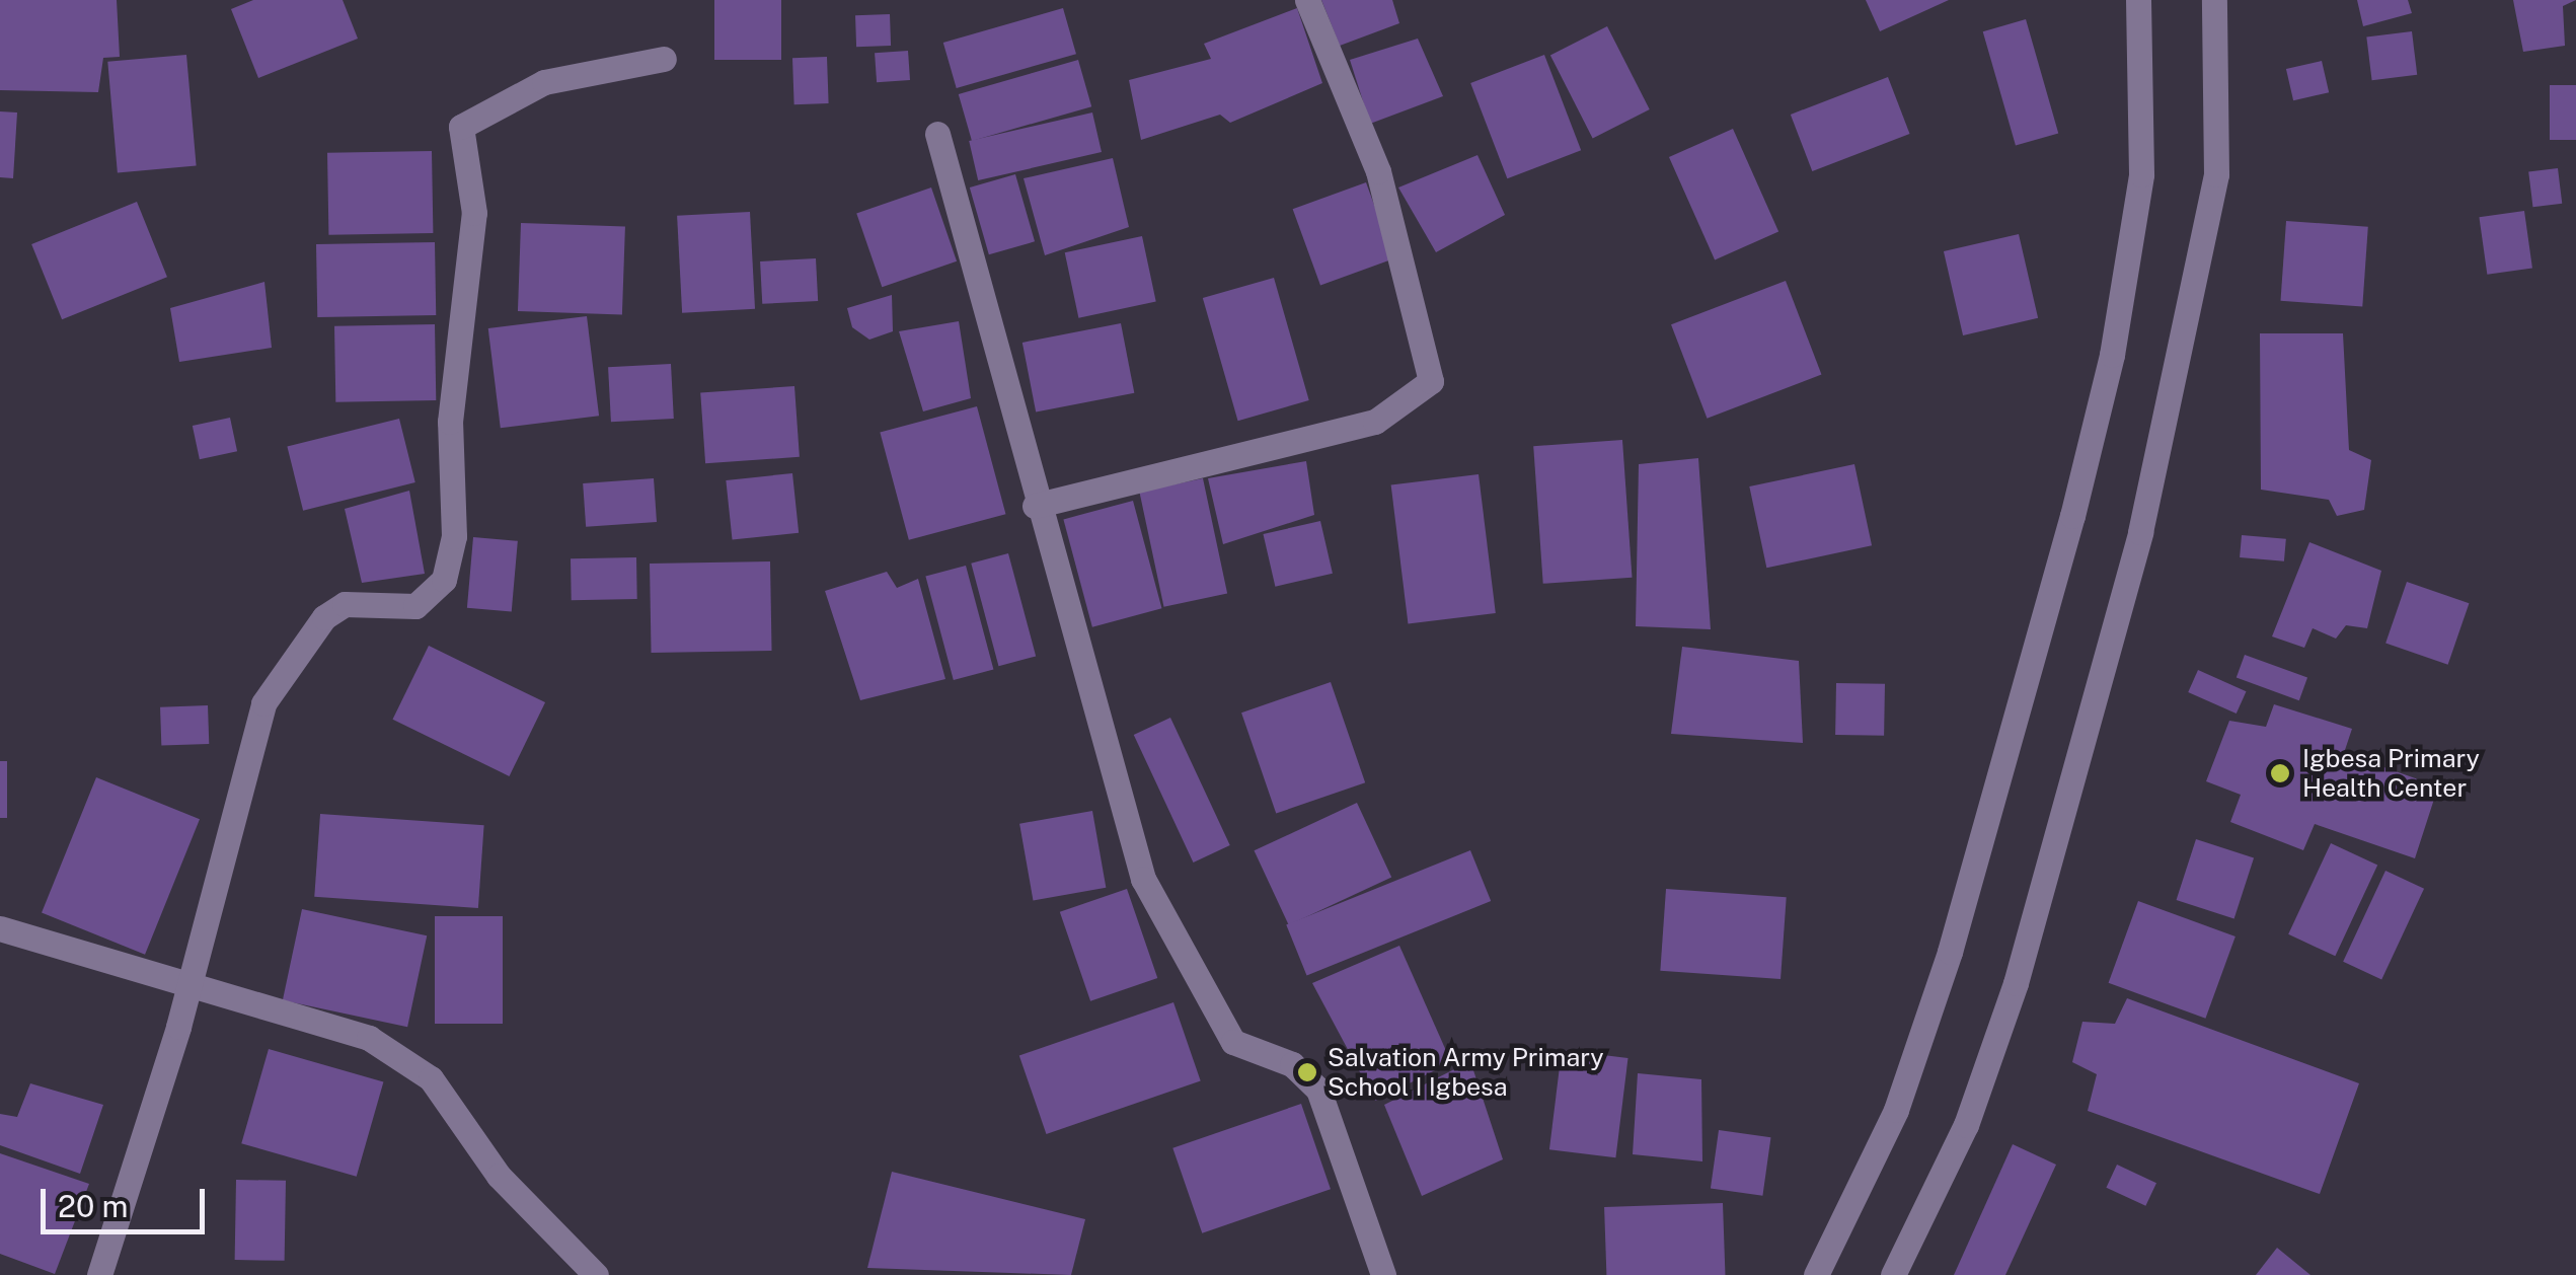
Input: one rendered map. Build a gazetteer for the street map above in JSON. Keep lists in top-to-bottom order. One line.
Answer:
{"places":["Igbesa Primary Health Center","Salvation Army Primary School I Igbesa"],"scale_bar":"20 m"}
